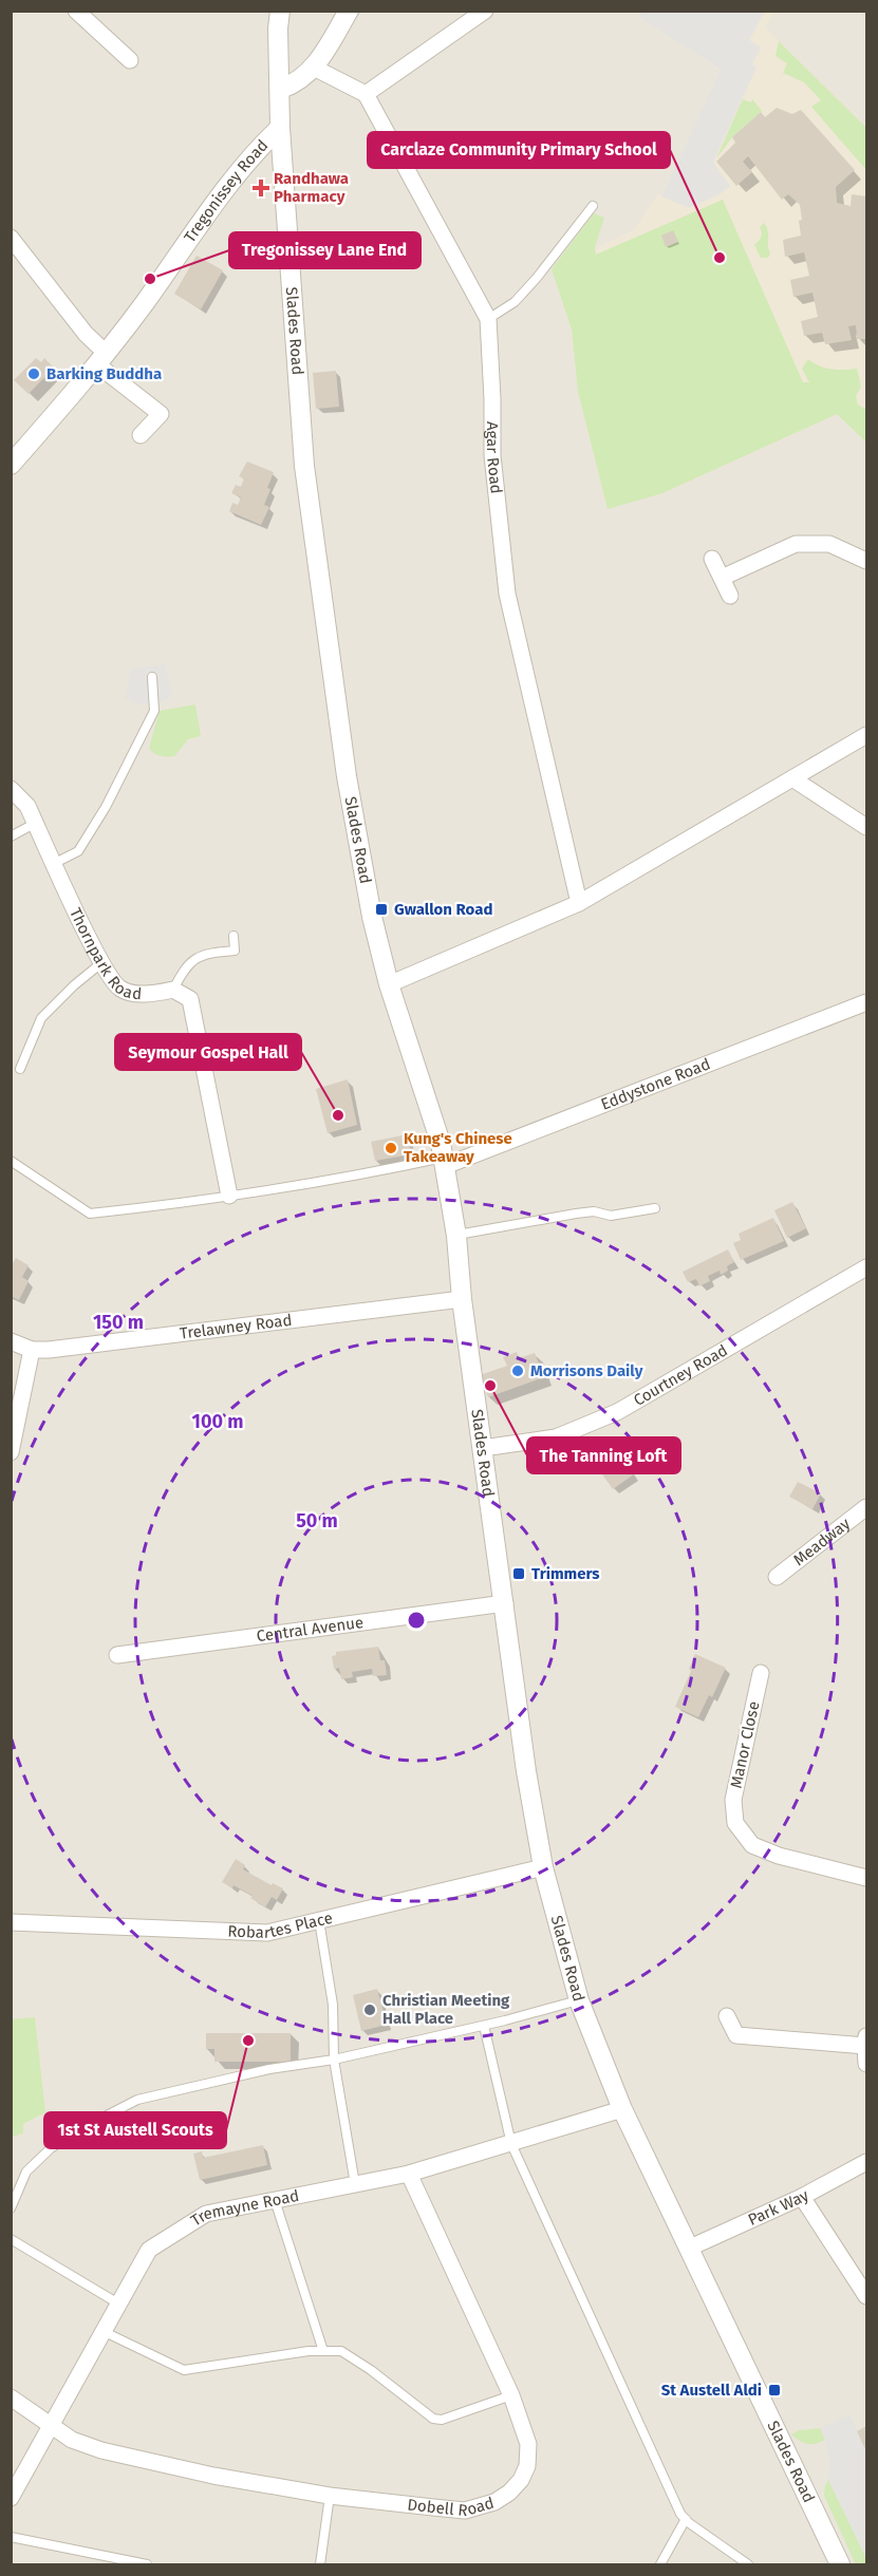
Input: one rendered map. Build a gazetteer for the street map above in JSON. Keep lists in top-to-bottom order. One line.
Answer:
{"streets":{"street":["Tregonissey Road","Slades Road","Agar Road","Thornpark Road","Eddystone Road","Trelawney Road","Courtney Road","Meadway","Central Avenue","Manor Close","Robartes Place","Park Way","Tremayne Road","Dobell Road"]},"crossings":[["Tregonissey Road","Slades Road"],["Slades Road","Eddystone Road"],["Slades Road","Trelawney Road"],["Slades Road","Courtney Road"],["Slades Road","Central Avenue"],["Slades Road","Robartes Place"],["Slades Road","Park Way"],["Slades Road","Tremayne Road"],["Tremayne Road","Dobell Road"]],"places":{"health":["Randhawa Pharmacy"],"other":["Carclaze Community Primary School","Tregonissey Lane End","Barking Buddha","Seymour Gospel Hall","Kung's Chinese Takeaway","Morrisons Daily","The Tanning Loft","Christian Meeting Hall Place","1st St Austell Scouts"],"transit":["Gwallon Road","Trimmers","St Austell Aldi"]},"rings":["150 m","100 m","50 m"]}
